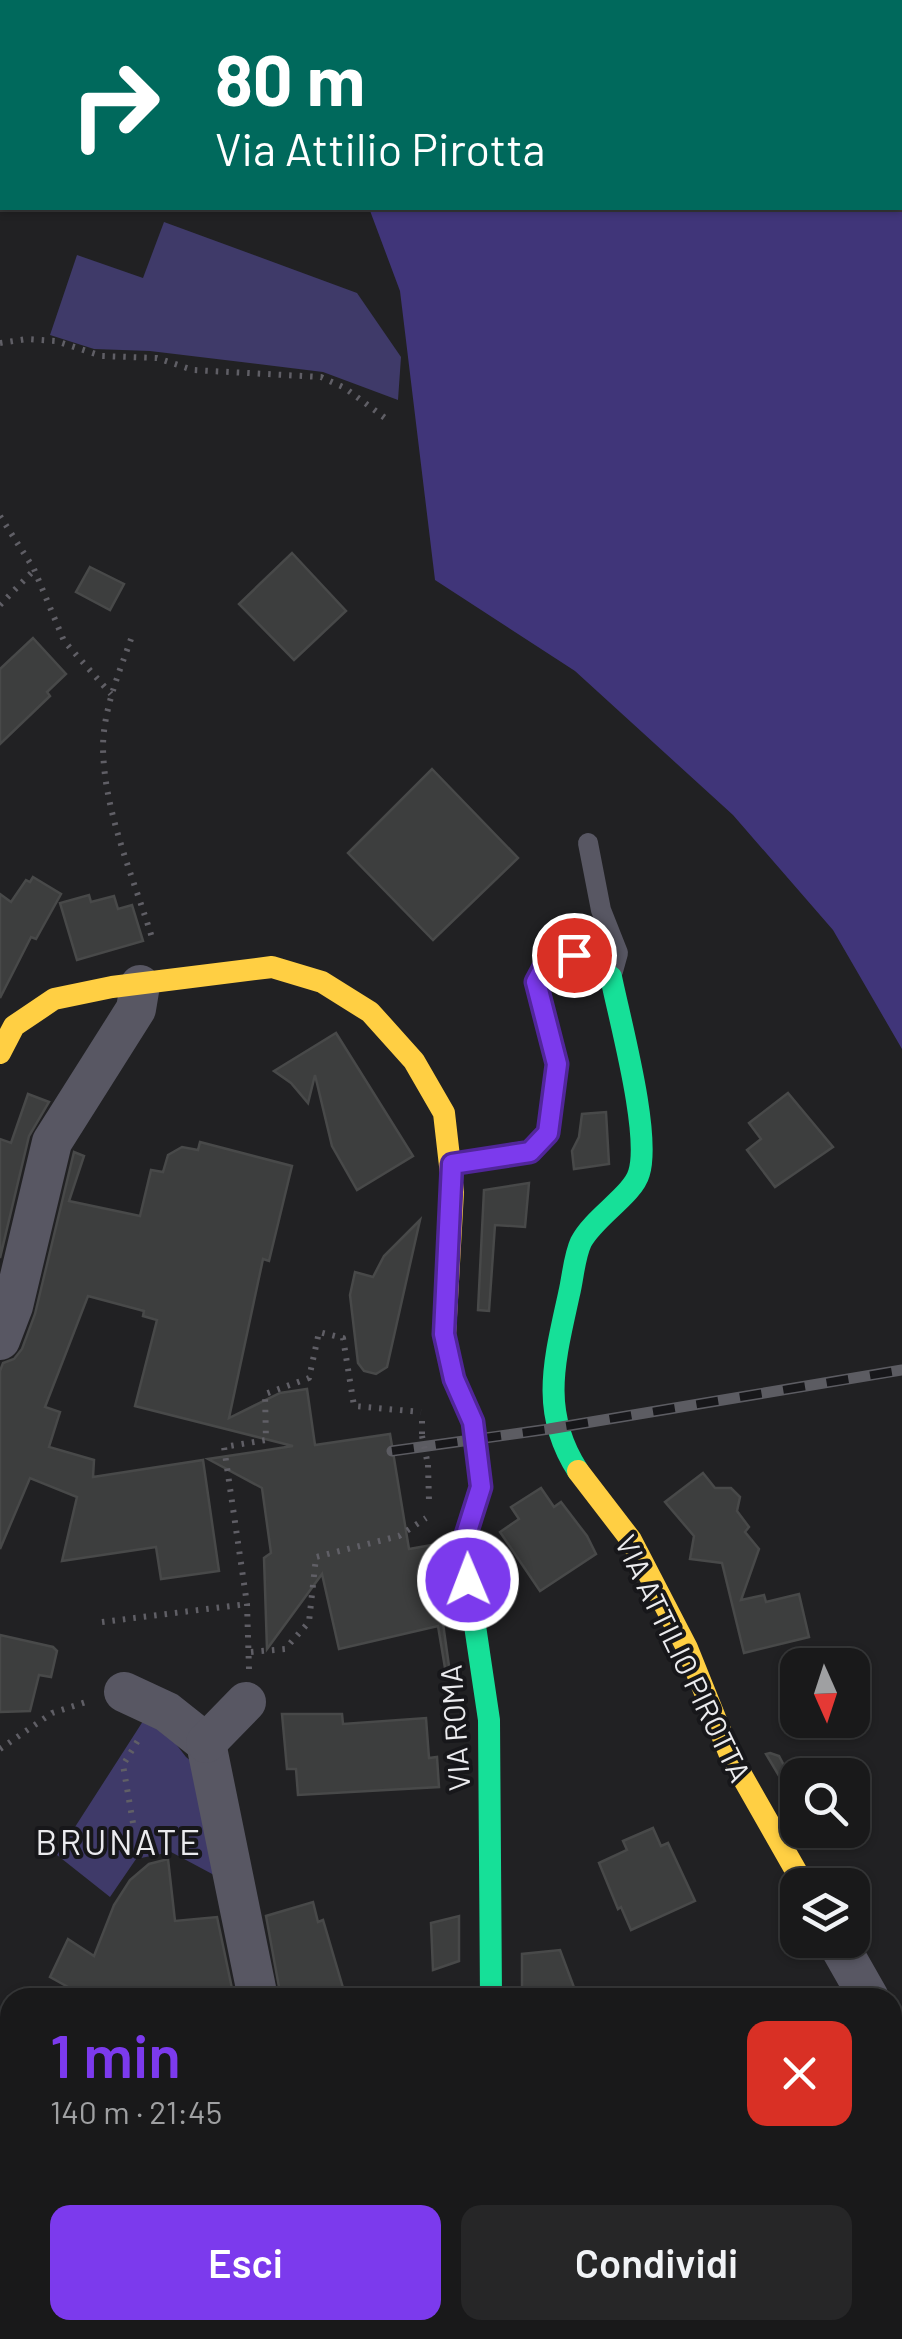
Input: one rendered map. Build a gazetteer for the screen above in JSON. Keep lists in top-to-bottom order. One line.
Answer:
{"streets":{"street":["VIA ATTILIO PIROTTA","VIA ROMA"]},"districts":["BRUNATE"],"north":"bottom","page":{"turn":["80 m","Via Attilio Pirotta"],"heading":["1 min","140 m · 21:45"],"buttons":["Esci","Condividi"]}}
